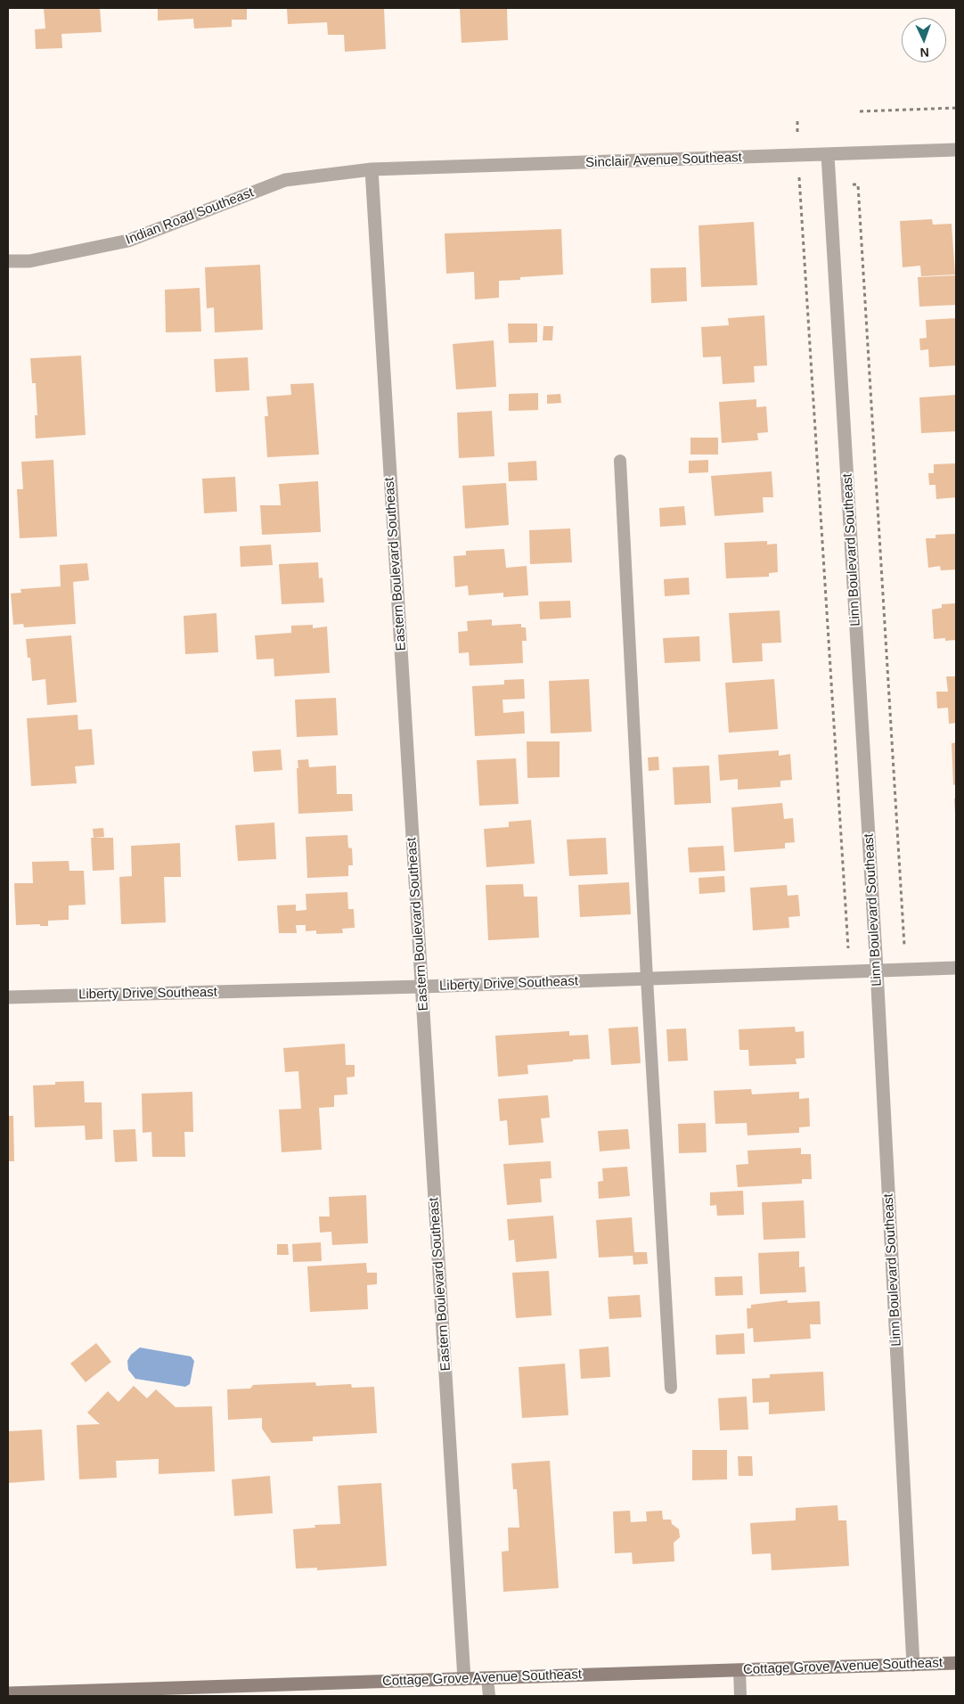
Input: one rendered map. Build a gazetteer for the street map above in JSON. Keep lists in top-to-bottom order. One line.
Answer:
{"streets":{"main road":["Cottage Grove Avenue Southeast"],"street":["Sinclair Avenue Southeast","Indian Road Southeast","Linn Boulevard Southeast","Eastern Boulevard Southeast","Liberty Drive Southeast"]},"crossings":[["Sinclair Avenue Southeast","Indian Road Southeast"],["Sinclair Avenue Southeast","Linn Boulevard Southeast"],["Sinclair Avenue Southeast","Eastern Boulevard Southeast"],["Indian Road Southeast","Eastern Boulevard Southeast"],["Linn Boulevard Southeast","Liberty Drive Southeast"],["Linn Boulevard Southeast","Cottage Grove Avenue Southeast"],["Eastern Boulevard Southeast","Liberty Drive Southeast"],["Eastern Boulevard Southeast","Cottage Grove Avenue Southeast"]],"north":"bottom"}
